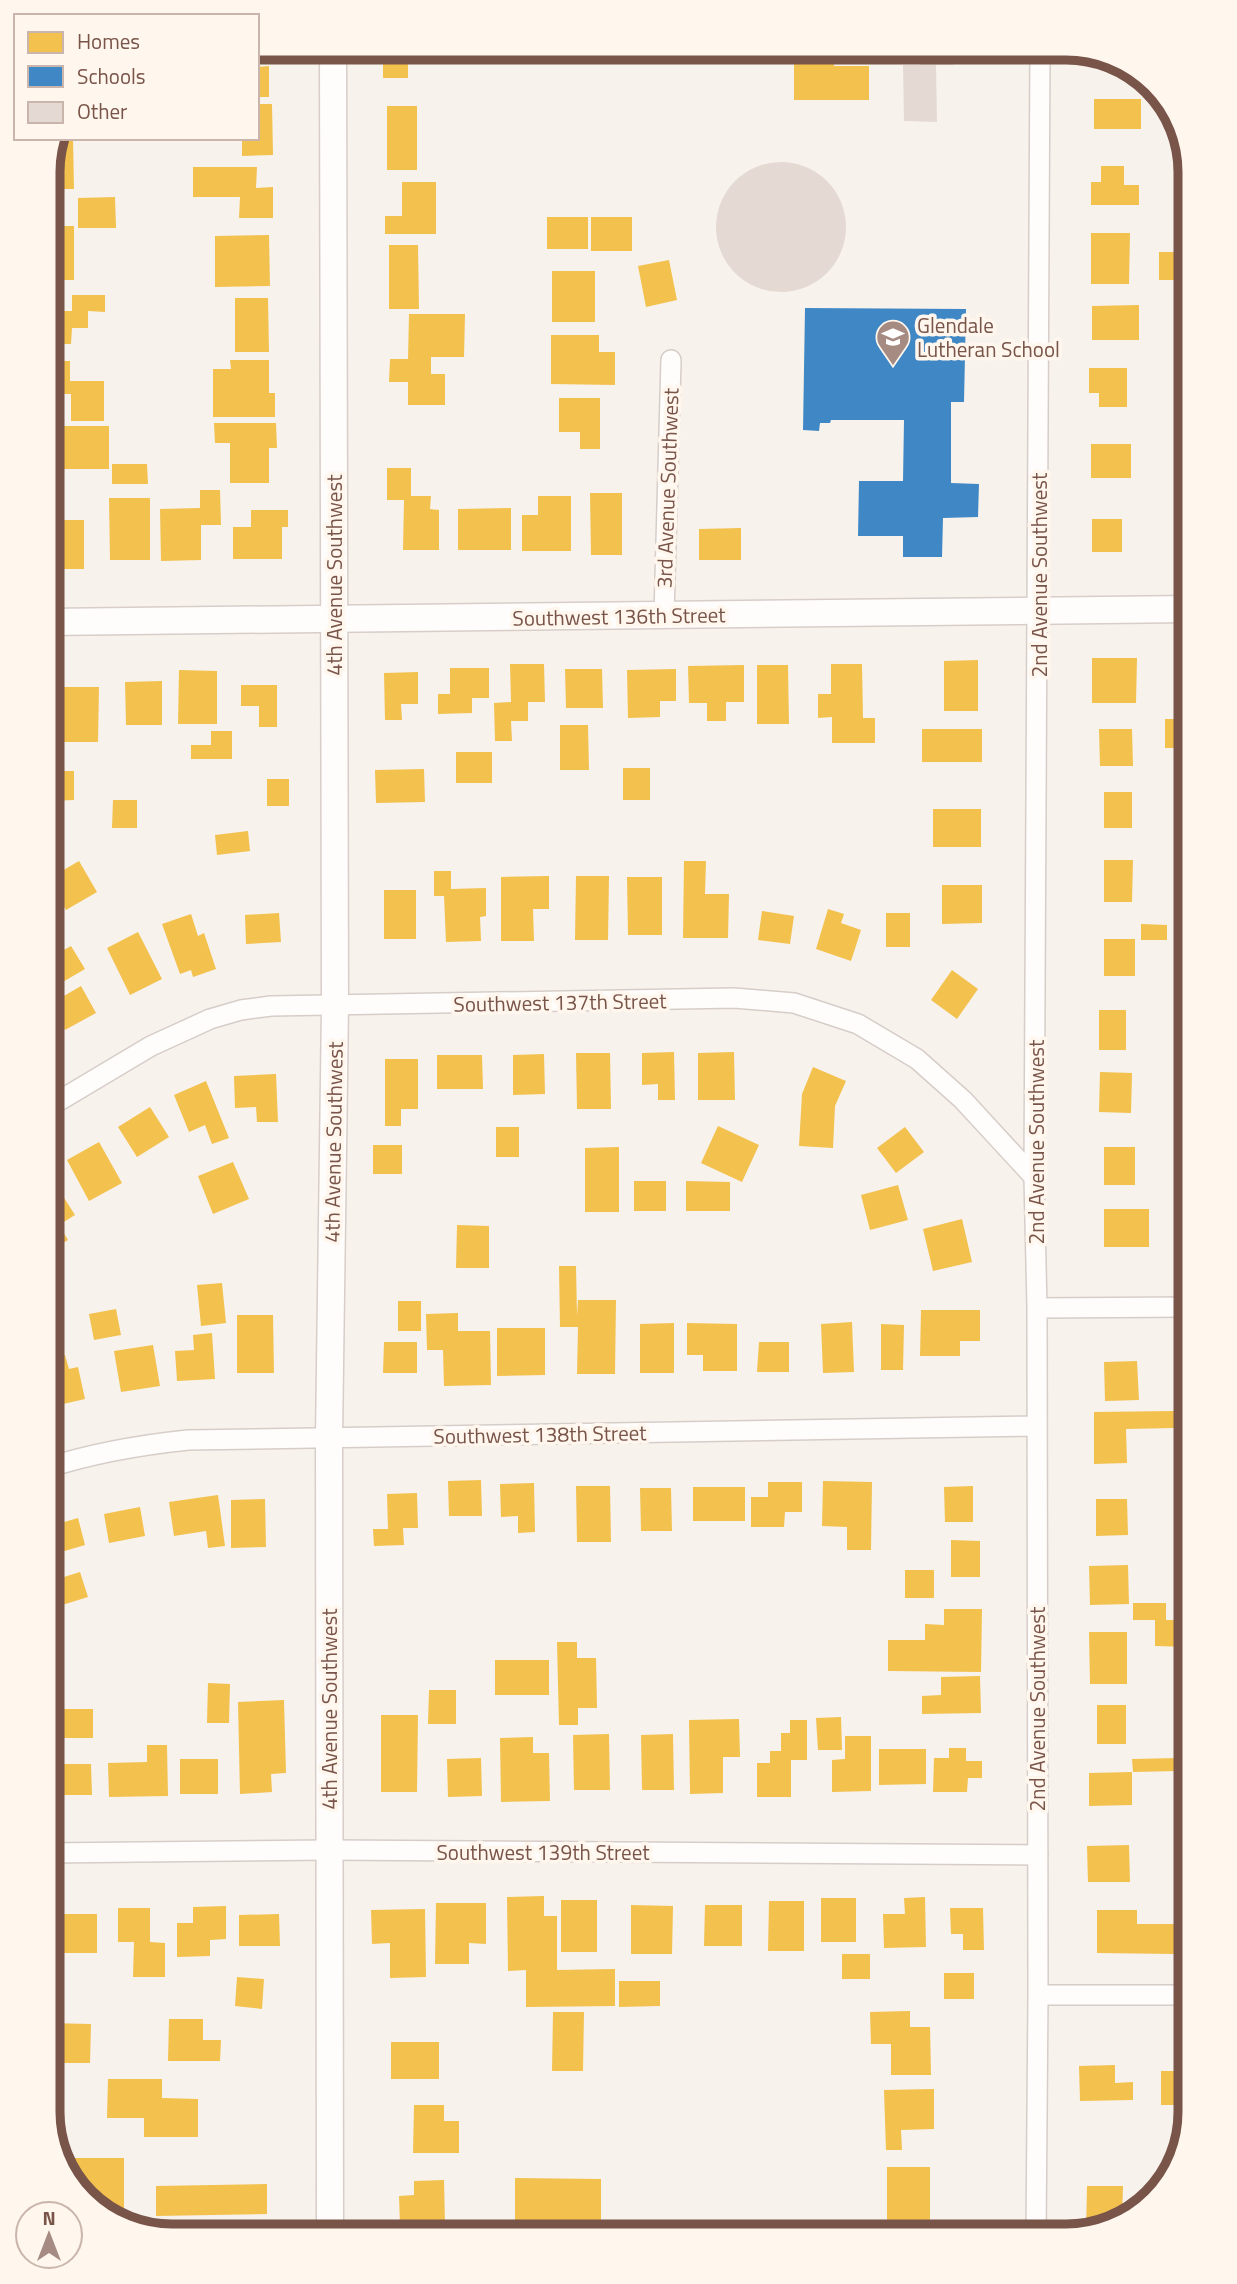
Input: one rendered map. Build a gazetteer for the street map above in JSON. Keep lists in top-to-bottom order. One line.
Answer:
{"streets":{"street":["3rd Avenue Southwest","4th Avenue Southwest","2nd Avenue Southwest","Southwest 136th Street","Southwest 137th Street","Southwest 138th Street","Southwest 139th Street"]},"crossings":[["3rd Avenue Southwest","Southwest 136th Street"],["4th Avenue Southwest","Southwest 136th Street"],["4th Avenue Southwest","Southwest 137th Street"],["4th Avenue Southwest","Southwest 138th Street"],["4th Avenue Southwest","Southwest 139th Street"],["2nd Avenue Southwest","Southwest 136th Street"],["2nd Avenue Southwest","Southwest 137th Street"],["2nd Avenue Southwest","Southwest 138th Street"],["2nd Avenue Southwest","Southwest 139th Street"]],"places":{"school or university":["Glendale Lutheran School"]},"legend":["Homes","Schools","Other"],"north":"top"}
